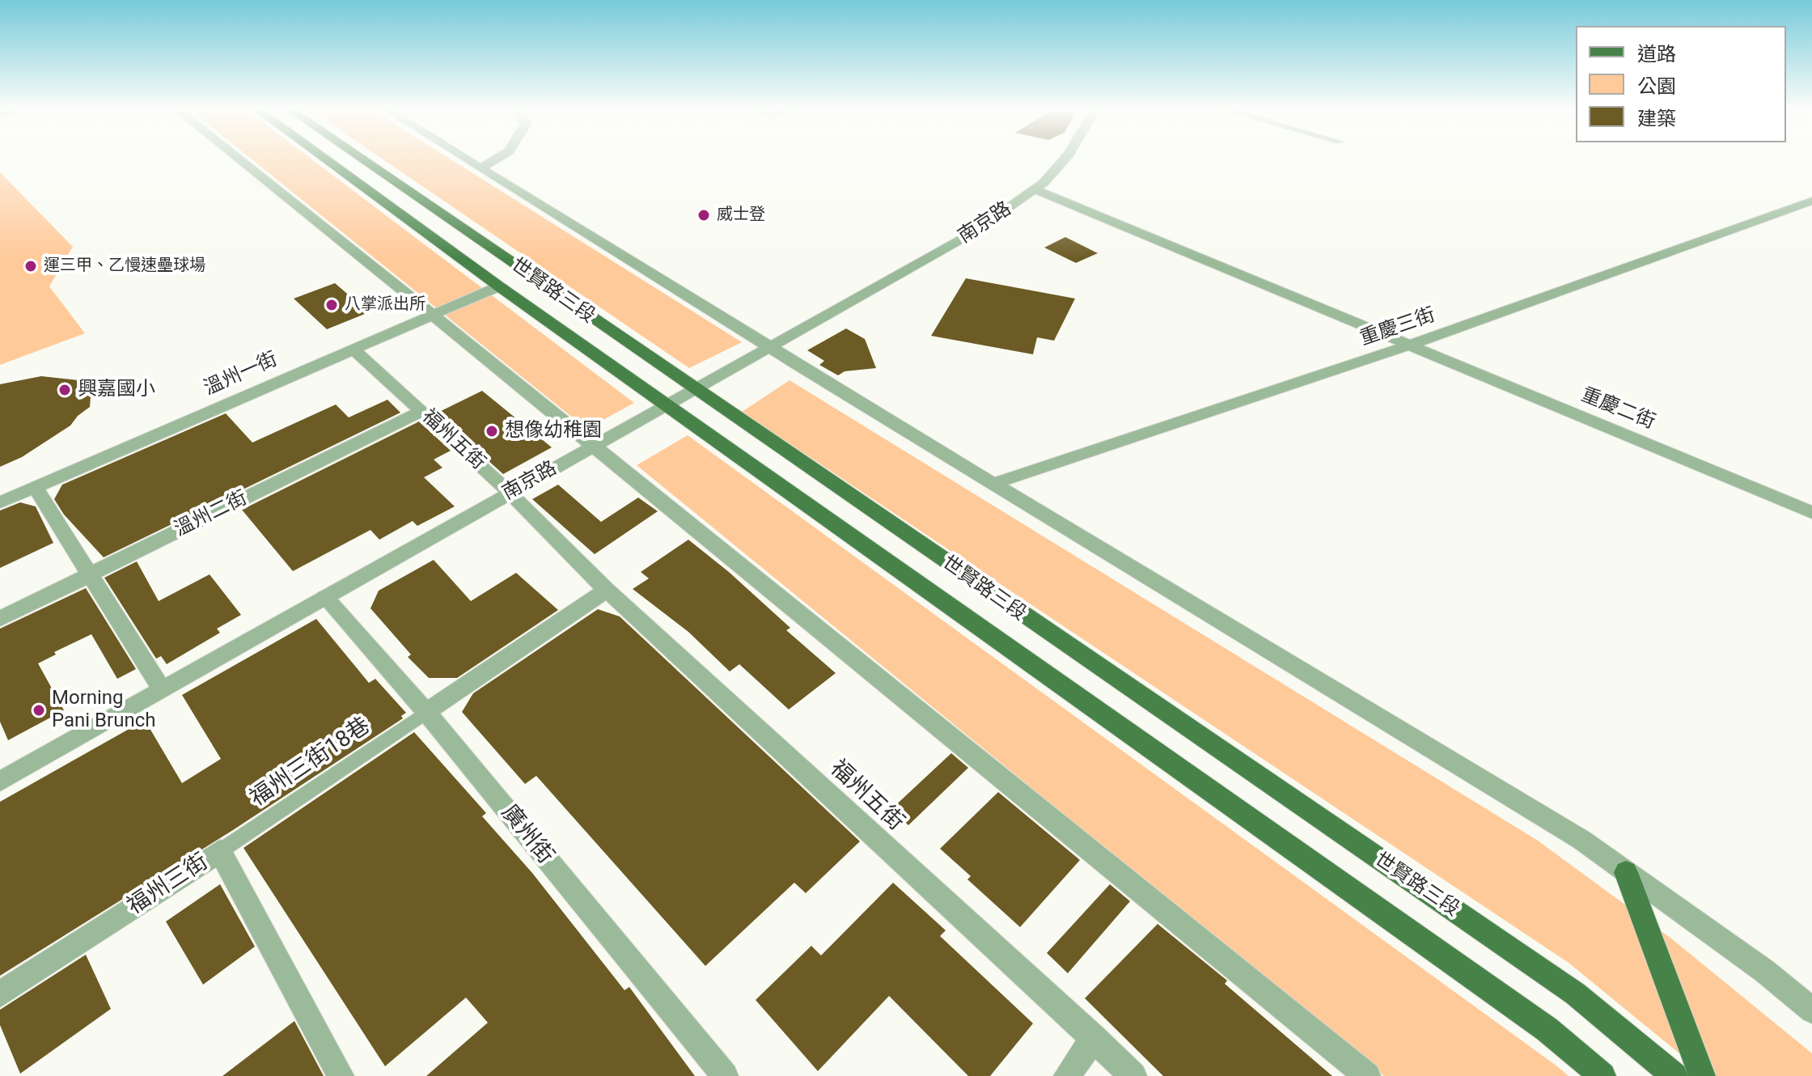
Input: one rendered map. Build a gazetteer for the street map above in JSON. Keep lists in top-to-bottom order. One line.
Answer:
{"streets":{"main road":["世賢路三段"],"street":["南京路","重慶三街","溫州一街","重慶二街","福州五街","溫州二街","廣州街","福州三街"],"lane":["福州三街18巷"]},"crossings":[["南京路","世賢路三段"],["南京路","重慶二街"],["南京路","福州五街"],["南京路","廣州街"],["世賢路三段","溫州一街"],["重慶三街","重慶二街"],["溫州一街","福州五街"],["福州五街","溫州二街"],["福州三街18巷","廣州街"],["福州三街18巷","福州三街"]],"places":["威士登","運三甲、乙慢速壘球場","八掌派出所","興嘉國小","想像幼稚園","Morning Pani Brunch"],"legend":["道路","公園","建築"]}
